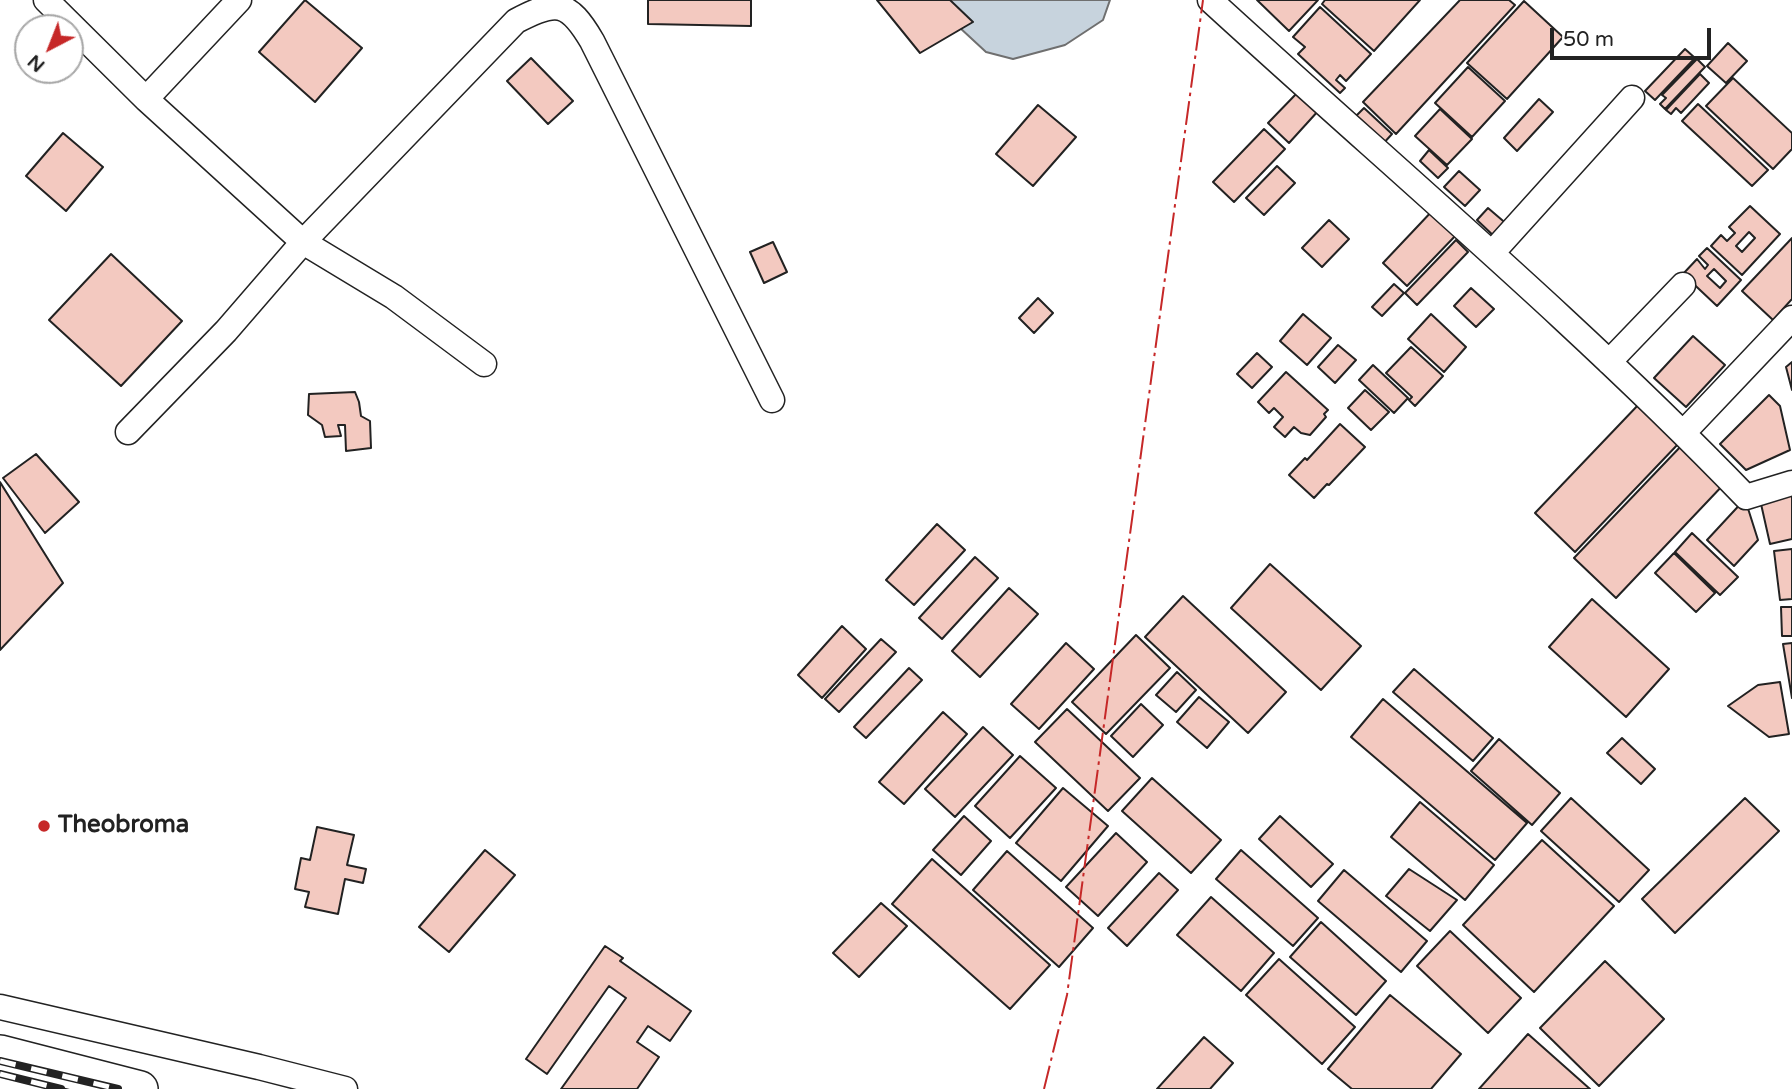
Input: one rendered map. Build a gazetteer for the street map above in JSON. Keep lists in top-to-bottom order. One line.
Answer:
{"places":["Theobroma"],"scale_bar":"50 m","north":"bottom left"}
